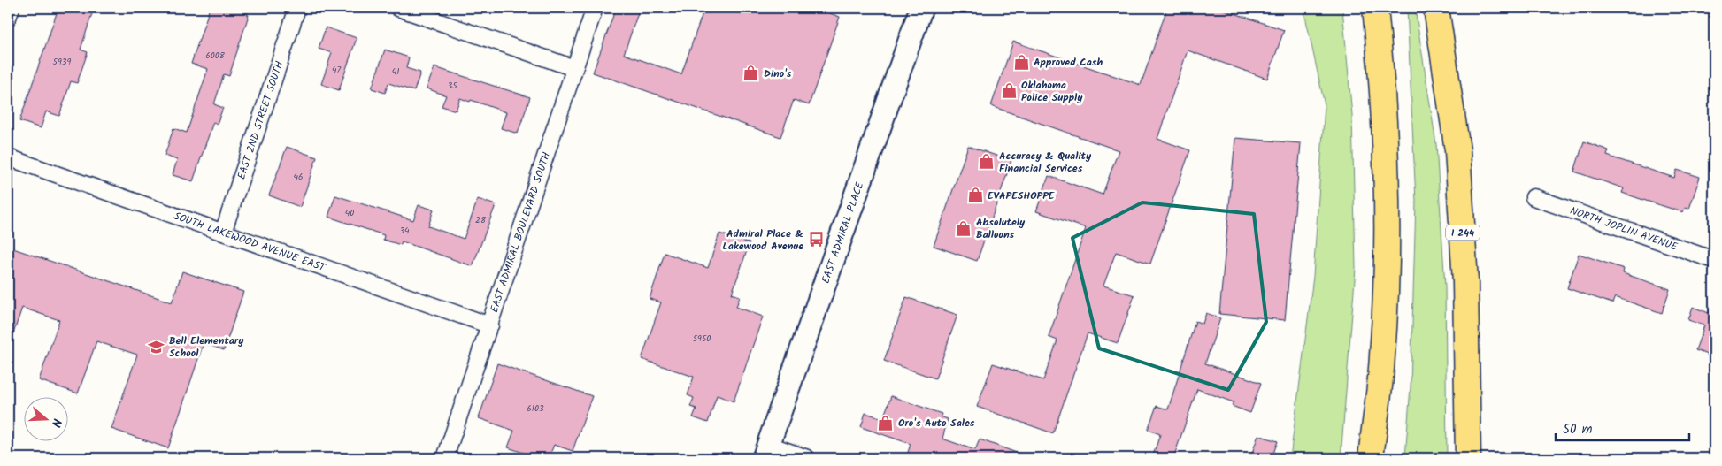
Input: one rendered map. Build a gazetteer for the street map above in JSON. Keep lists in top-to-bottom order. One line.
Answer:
{"streets":{"highway":["I 244"],"main road":["EAST ADMIRAL PLACE"],"street":["EAST 2ND STREET SOUTH","NORTH JOPLIN AVENUE","EAST ADMIRAL BOULEVARD SOUTH","SOUTH LAKEWOOD AVENUE EAST"]},"crossings":[["EAST 2ND STREET SOUTH","SOUTH LAKEWOOD AVENUE EAST"],["EAST ADMIRAL BOULEVARD SOUTH","SOUTH LAKEWOOD AVENUE EAST"]],"places":{"shop":["Approved Cash","Dino's","Oklahoma Police Supply","Accuracy & Quality Financial Services","EVAPESHOPPE","Absolutely Balloons","Oro's Auto Sales"],"bus stop":["Admiral Place & Lakewood Avenue"],"school or university":["Bell Elementary School"]},"house_numbers":["6008","5939","47","41","35","46","40","28","34","5950","6103"],"scale_bar":"50 m","north":"right"}
